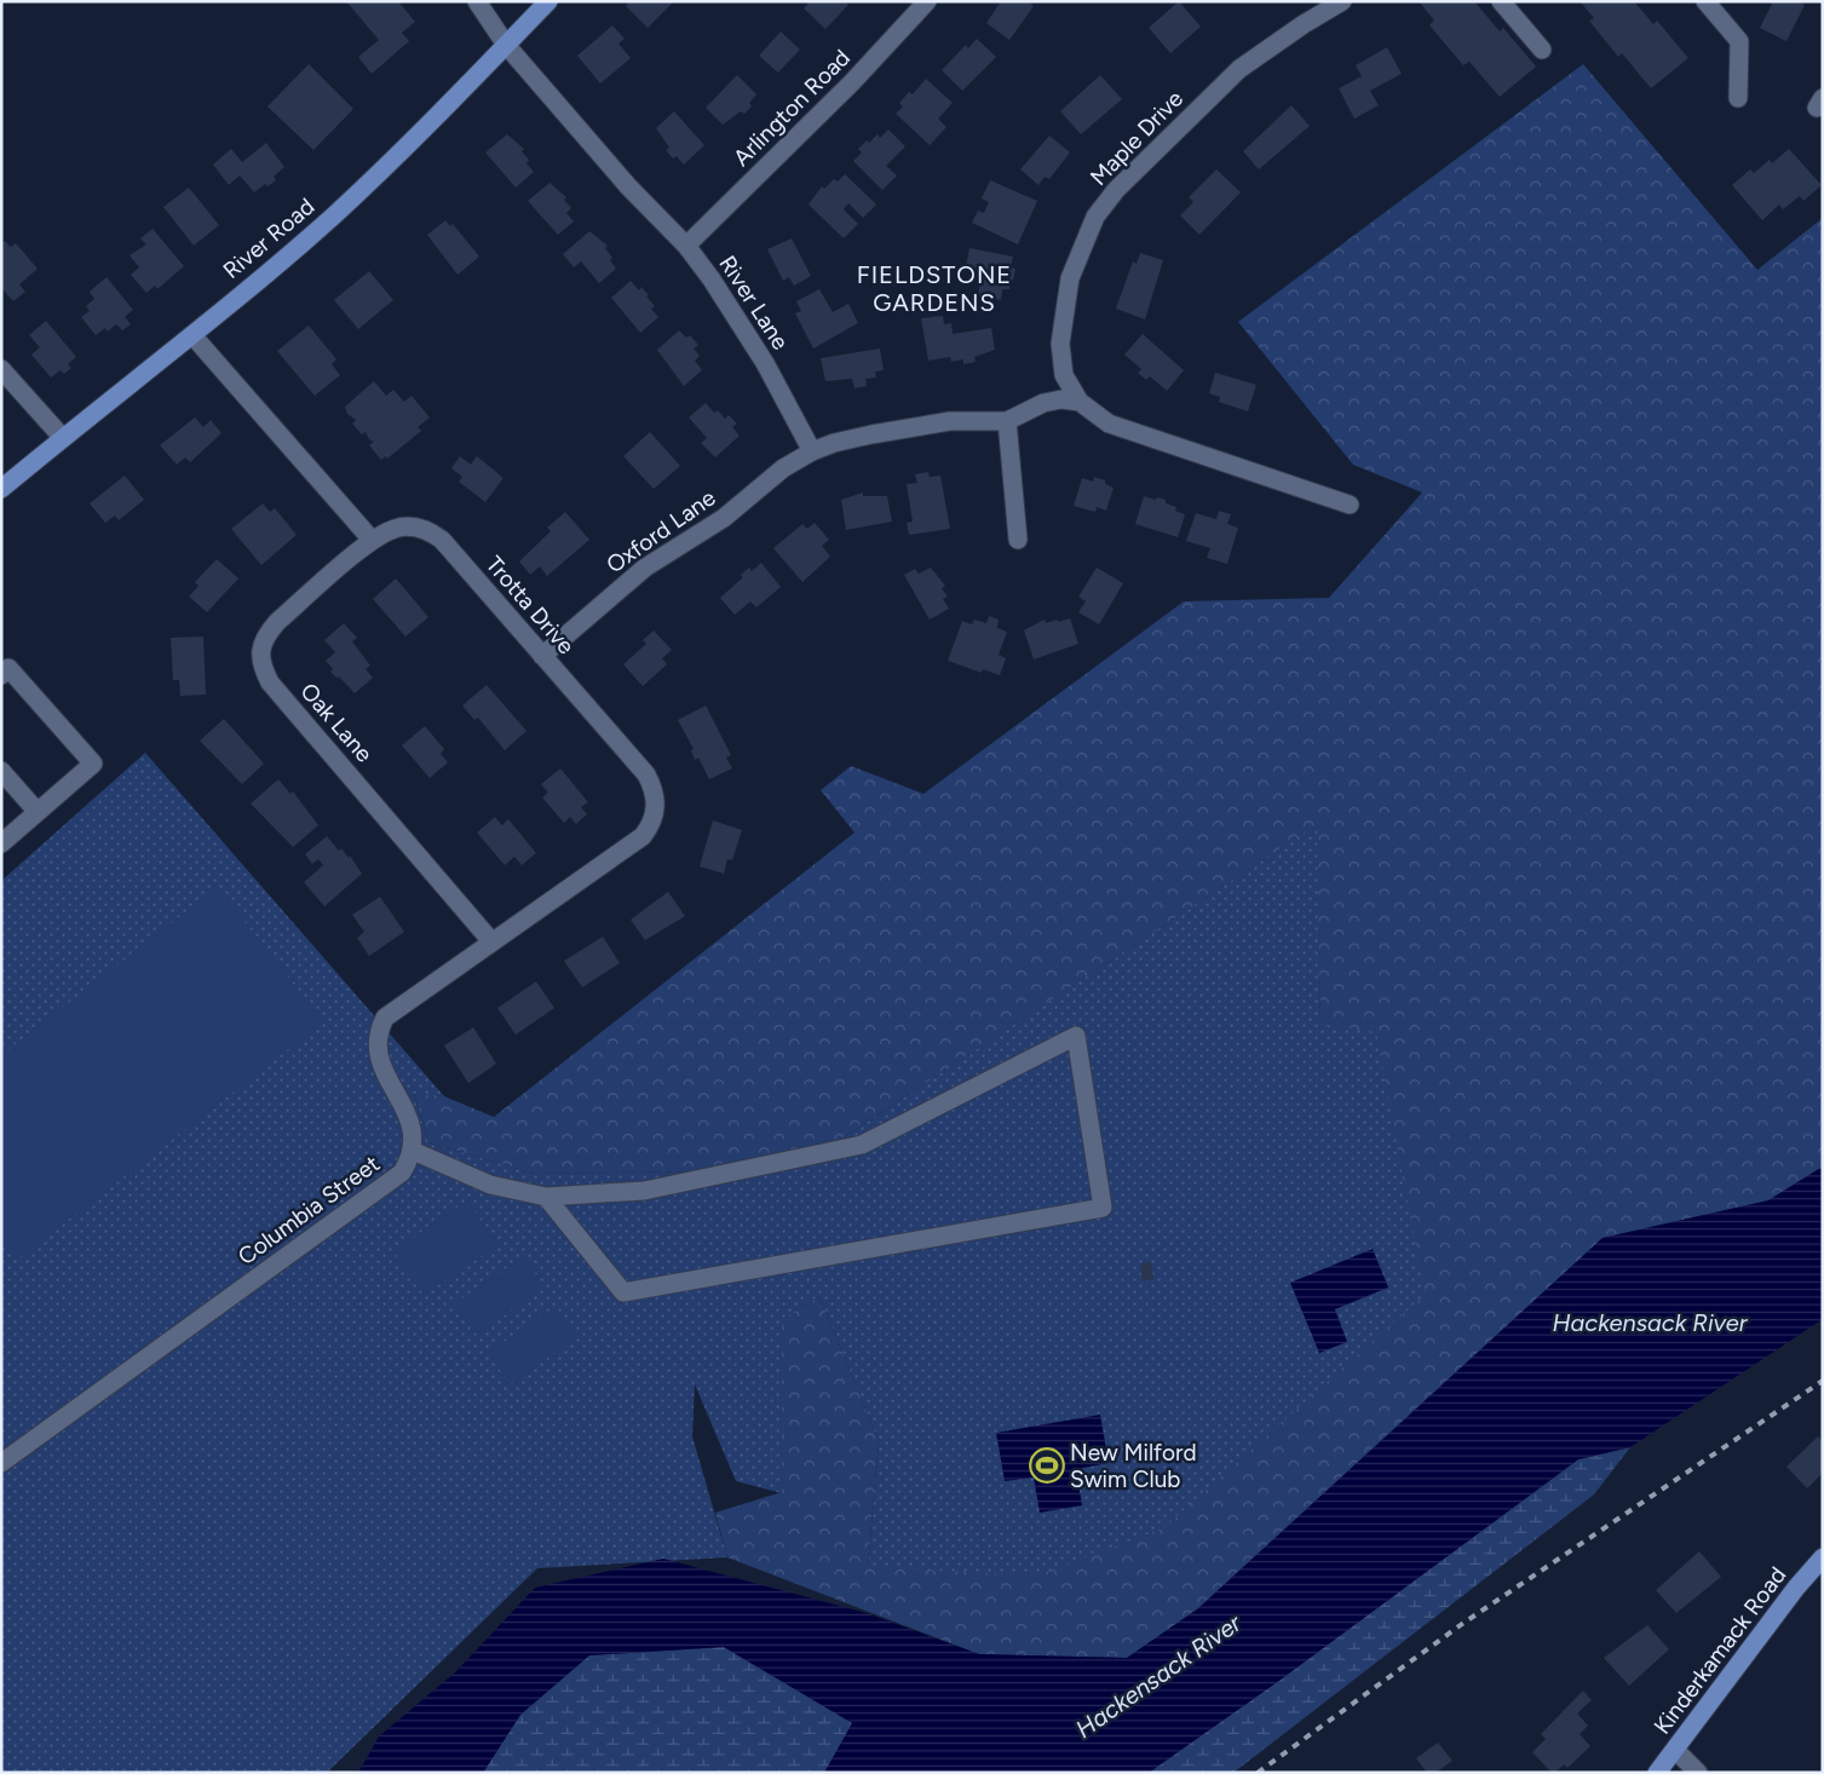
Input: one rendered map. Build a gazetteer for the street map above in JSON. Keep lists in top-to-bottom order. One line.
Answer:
{"streets":{"main road":["River Road","Kinderkamack Road"],"street":["Arlington Road","Maple Drive","River Lane","Oxford Lane","Trotta Drive","Oak Lane","Columbia Street"]},"crossings":[["Arlington Road","River Lane"],["River Road","River Lane"],["River Lane","Oxford Lane"],["Oxford Lane","Trotta Drive"],["Trotta Drive","Oak Lane"]],"districts":["FIELDSTONE GARDENS"],"water":["Hackensack River"],"places":{"sports":["New Milford Swim Club"]}}
